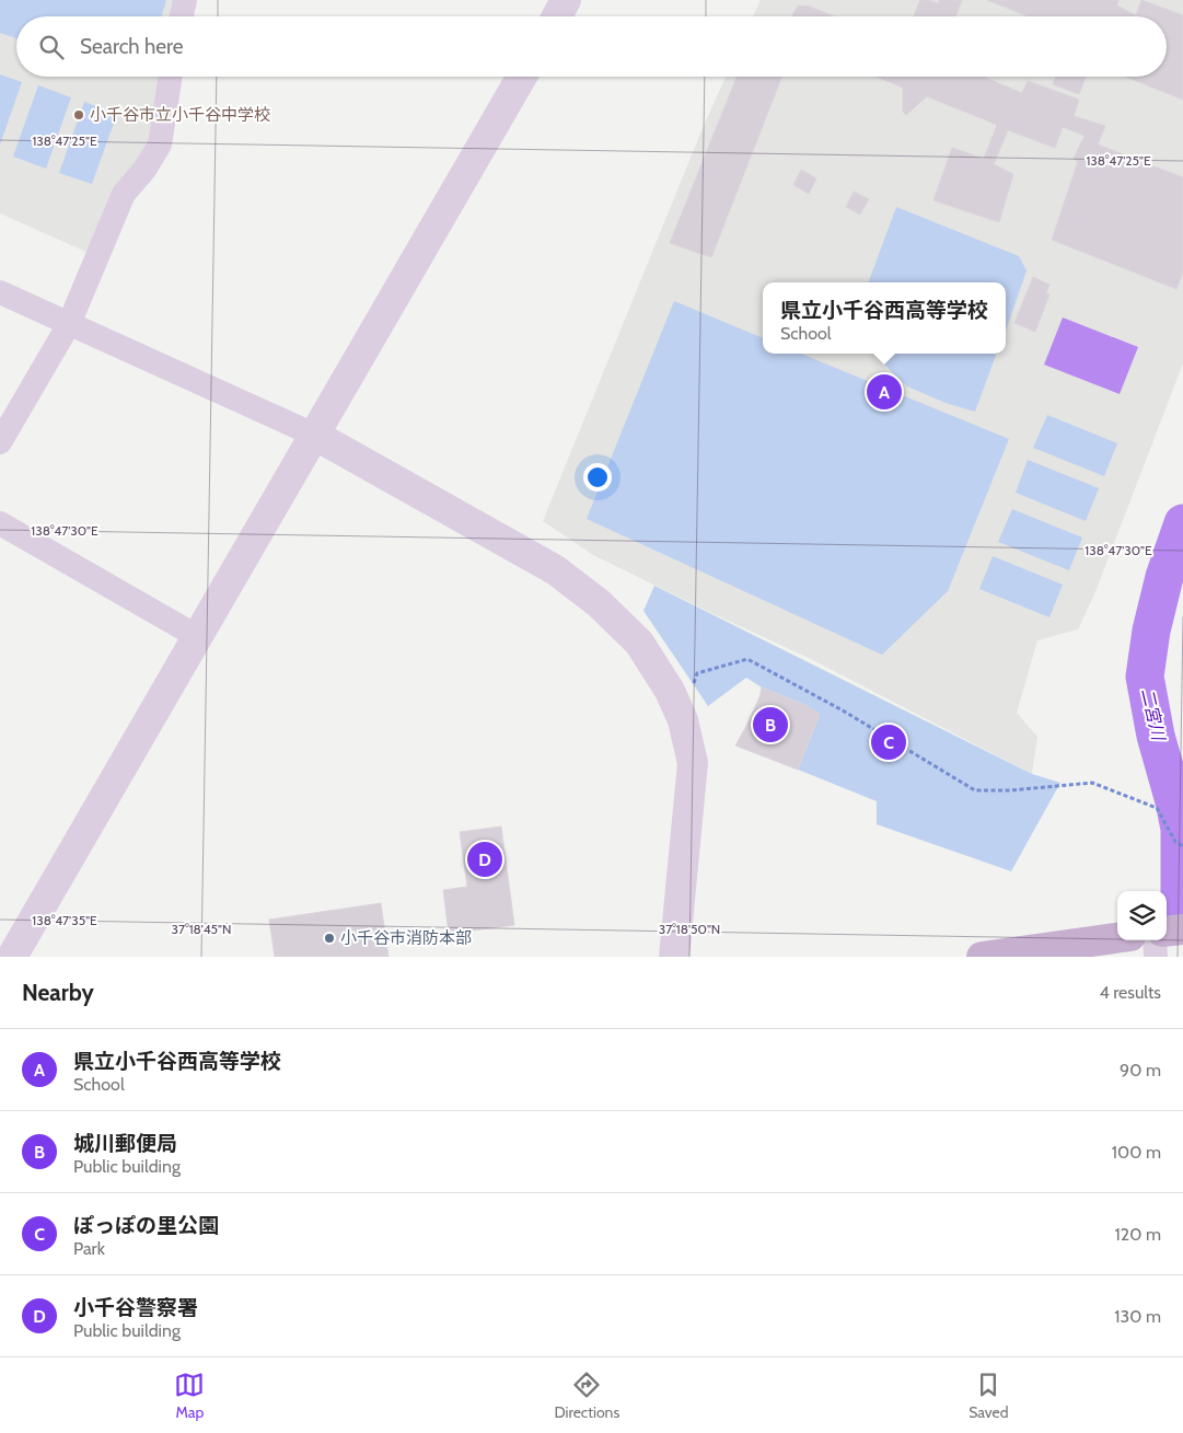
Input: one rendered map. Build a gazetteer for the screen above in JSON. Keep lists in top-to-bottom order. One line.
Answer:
{"water":["二宮川"],"places":["小千谷市立小千谷中学校","小千谷市消防本部"],"page":{"search":"Search here","popup":["県立小千谷西高等学校","School"],"pins":["A","B","C","D"],"heading":["Nearby","4 results"],"list":[{"mark":"A","name":"県立小千谷西高等学校","note":"School","value":"90 m"},{"mark":"B","name":"城川郵便局","note":"Public building","value":"100 m"},{"mark":"C","name":"ぽっぽの里公園","note":"Park","value":"120 m"},{"mark":"D","name":"小千谷警察署","note":"Public building","value":"130 m"}],"nav":["Map","Directions","Saved"]},"coordinates":["138°47'25\"E","138°47'30\"E","138°47'35\"E","37°18'45\"N","37°18'50\"N"]}
